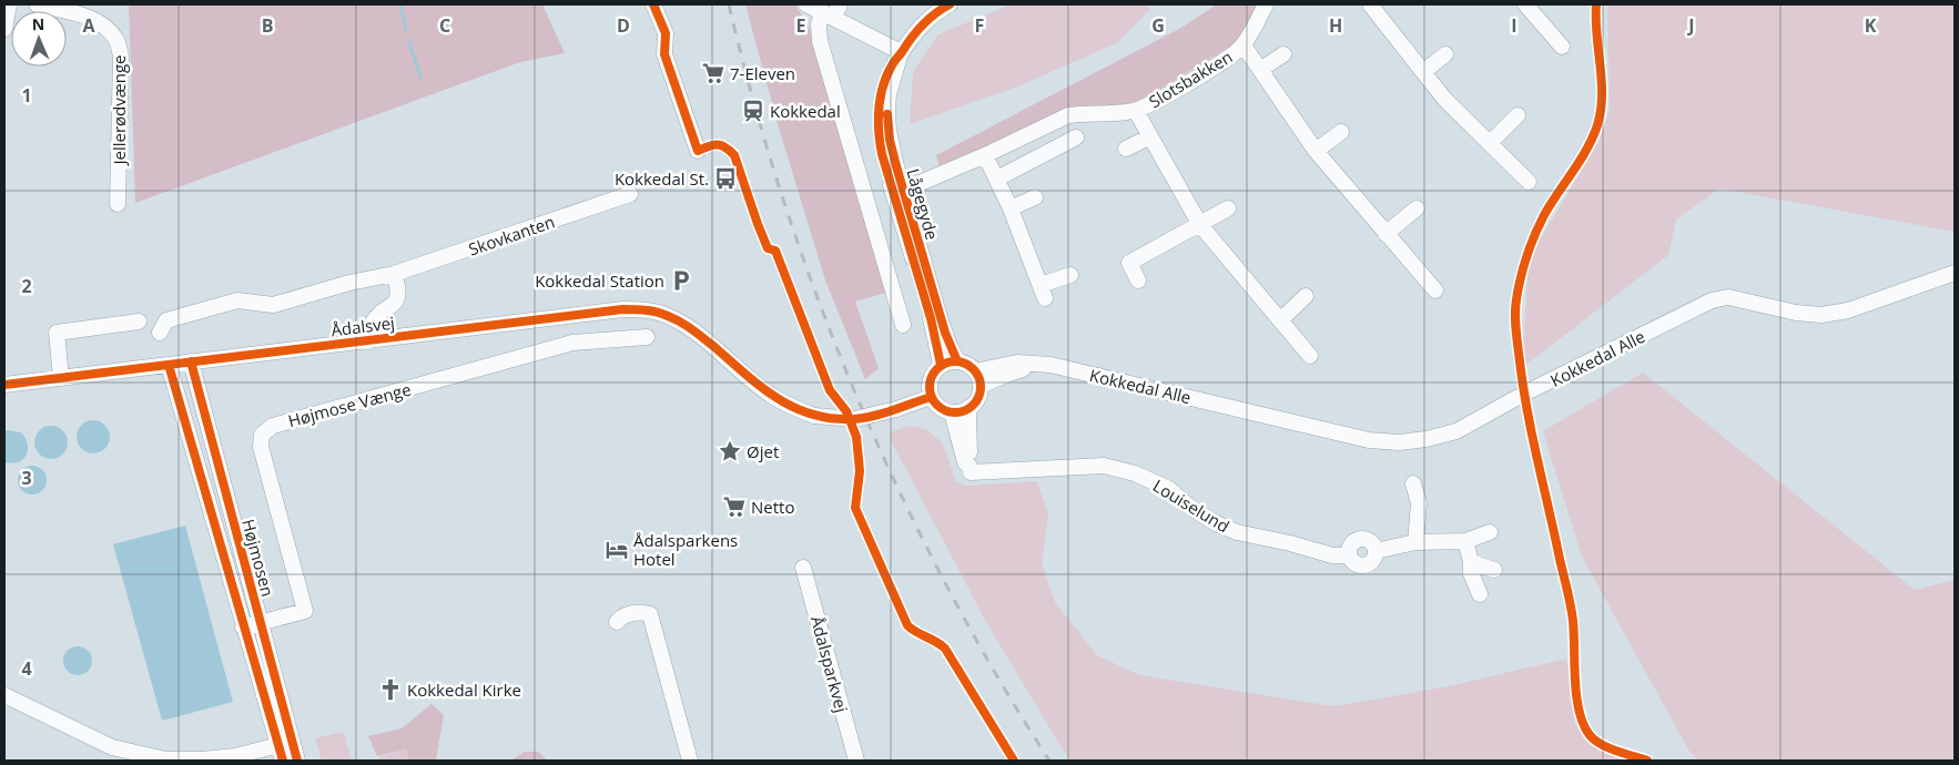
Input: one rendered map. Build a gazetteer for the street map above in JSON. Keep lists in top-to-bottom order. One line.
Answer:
{"streets":{"street":["Slotsbakken","Jellerødvænge","Lågegyde","Skovkanten","Ådalsvej","Kokkedal Alle","Højmose Vænge","Louiselund","Højmosen","Ådalsparkvej"]},"crossings":[["Slotsbakken","Lågegyde"],["Lågegyde","Ådalsvej"],["Lågegyde","Kokkedal Alle"],["Ådalsvej","Kokkedal Alle"],["Ådalsvej","Højmosen"],["Højmose Vænge","Højmosen"]],"places":{"supermarket":["7-Eleven","Netto"],"station":["Kokkedal"],"bus stop":["Kokkedal St."],"parking":["Kokkedal Station"],"place":["Øjet"],"hotel":["Ådalsparkens Hotel"],"church":["Kokkedal Kirke"]},"north":"top","grid":{"columns":["A","B","C","D","E","F","G","H","I","J","K"],"rows":["1","2","3","4"]}}
